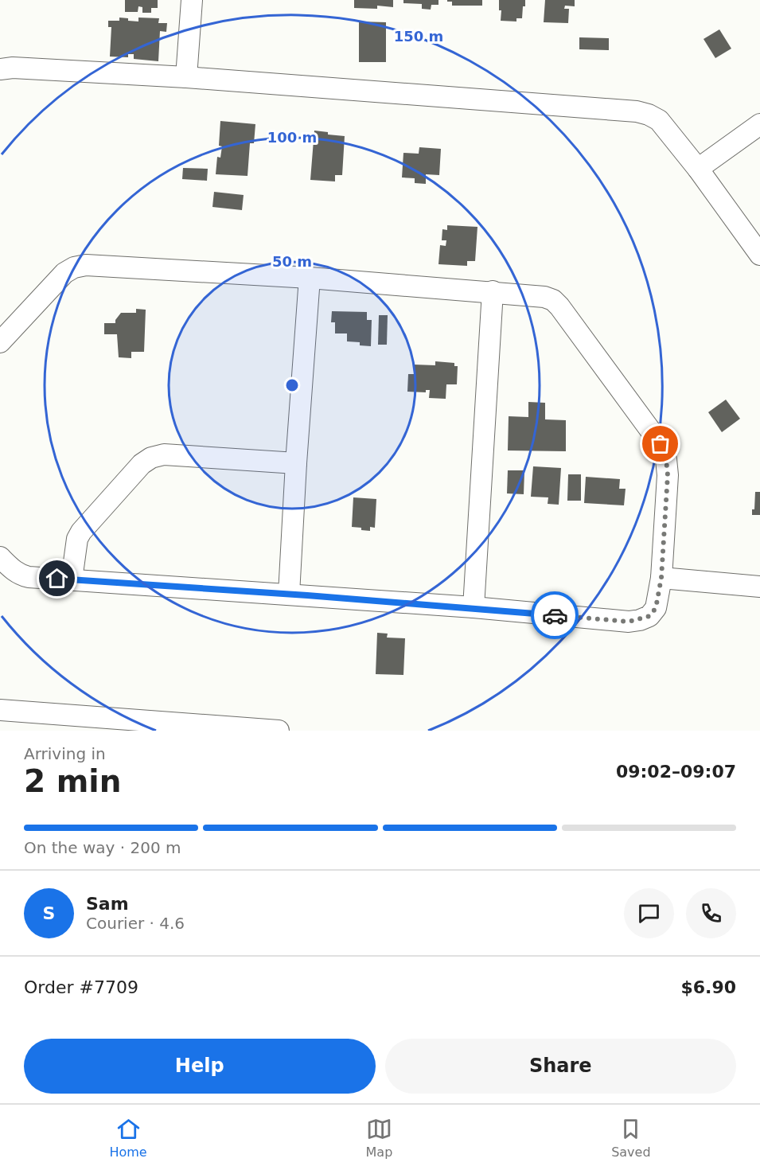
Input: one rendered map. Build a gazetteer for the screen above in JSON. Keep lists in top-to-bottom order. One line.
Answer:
{"page":{"heading":["2 min","Arriving in","09:02–09:07"],"panel":["Sam","Courier · 4.6","Order #7709","$6.90"],"bar":"On the way · 200 m","round":"S","buttons":["Help","Share"],"tabs":["Home","Map","Saved"]},"rings":["150 m","100 m","50 m"]}
